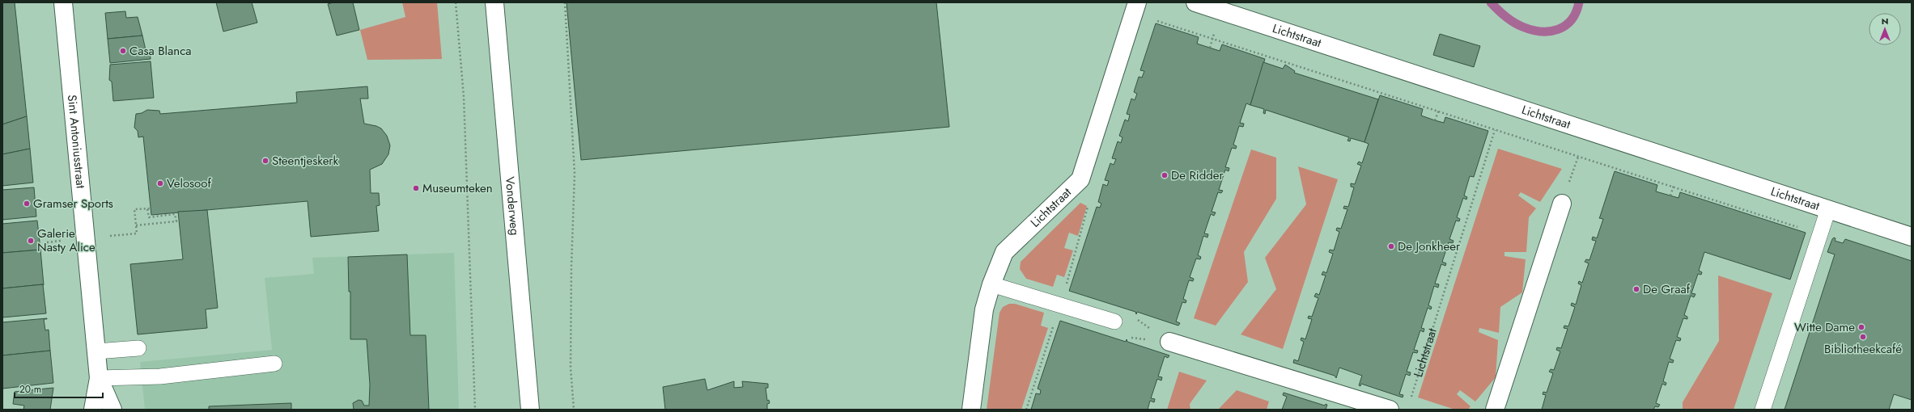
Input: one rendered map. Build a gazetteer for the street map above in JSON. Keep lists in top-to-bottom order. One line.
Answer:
{"streets":{"street":["Lichtstraat","Sint Antoniusstraat","Vonderweg"]},"places":["Casa Blanca","Steentjeskerk","De Ridder","Velosoof","Museumteken","Gramser Sports","Galerie Nasty Alice","De Jonkheer","De Graaf","Witte Dame","Bibliotheekcafé"],"scale_bar":"20 m","north":"top"}
